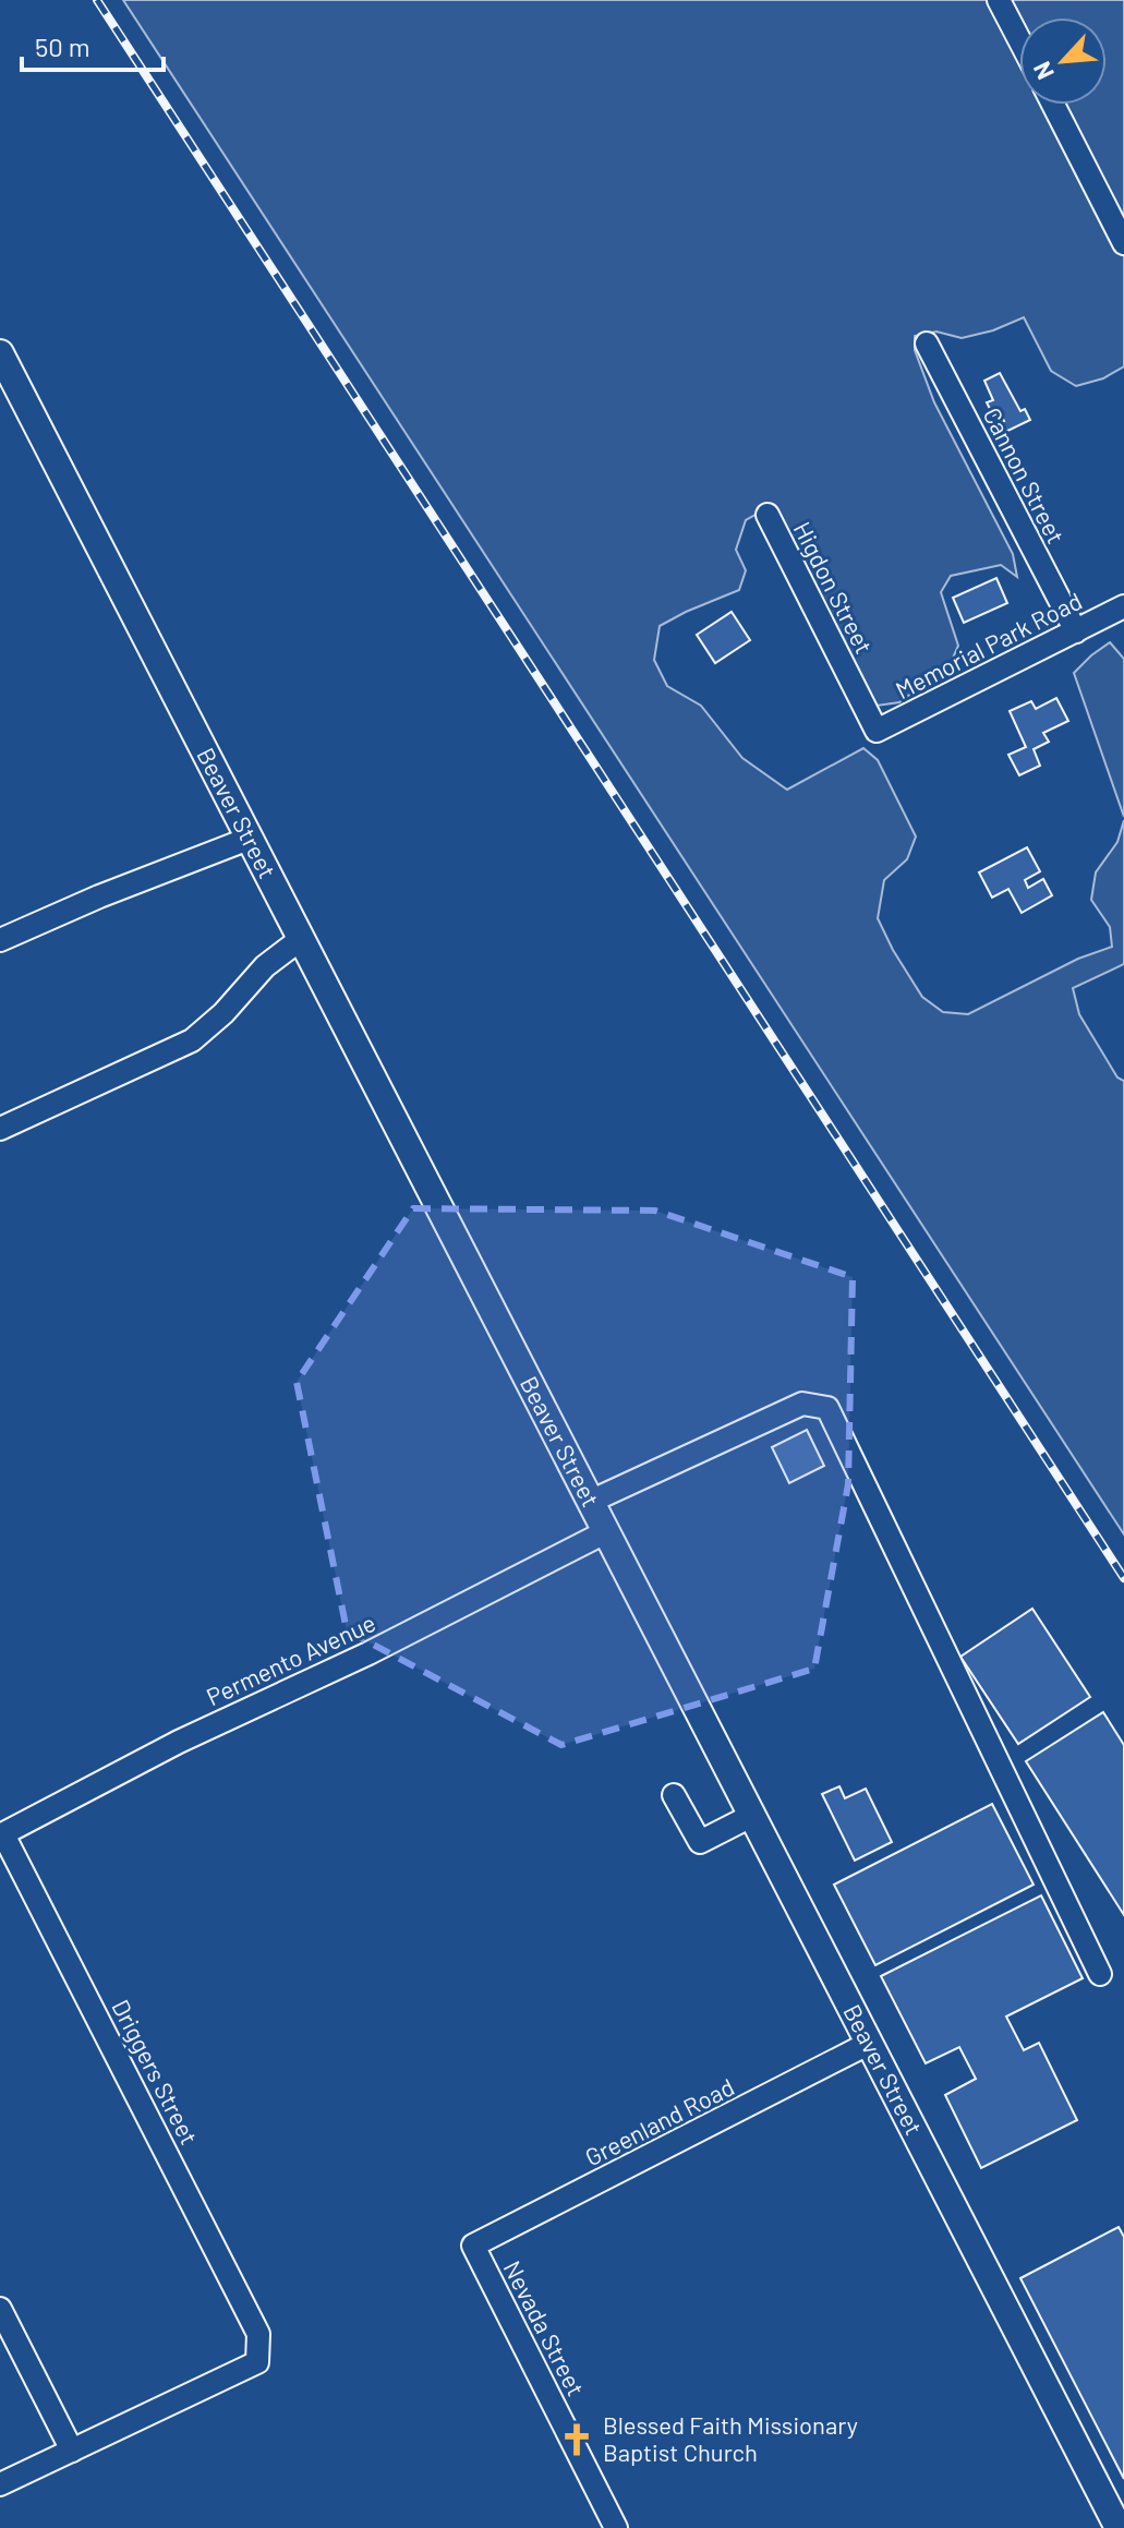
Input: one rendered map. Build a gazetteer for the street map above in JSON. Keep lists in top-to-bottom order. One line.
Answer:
{"streets":{"main road":["Beaver Street"],"street":["Cannon Street","Higdon Street","Memorial Park Road","Permento Avenue","Driggers Street","Greenland Road","Nevada Street"]},"crossings":[["Cannon Street","Memorial Park Road"],["Higdon Street","Memorial Park Road"],["Beaver Street","Permento Avenue"],["Beaver Street","Greenland Road"],["Permento Avenue","Driggers Street"],["Greenland Road","Nevada Street"]],"places":{"church":["Blessed Faith Missionary Baptist Church"]},"scale_bar":"50 m","north":"bottom left"}
